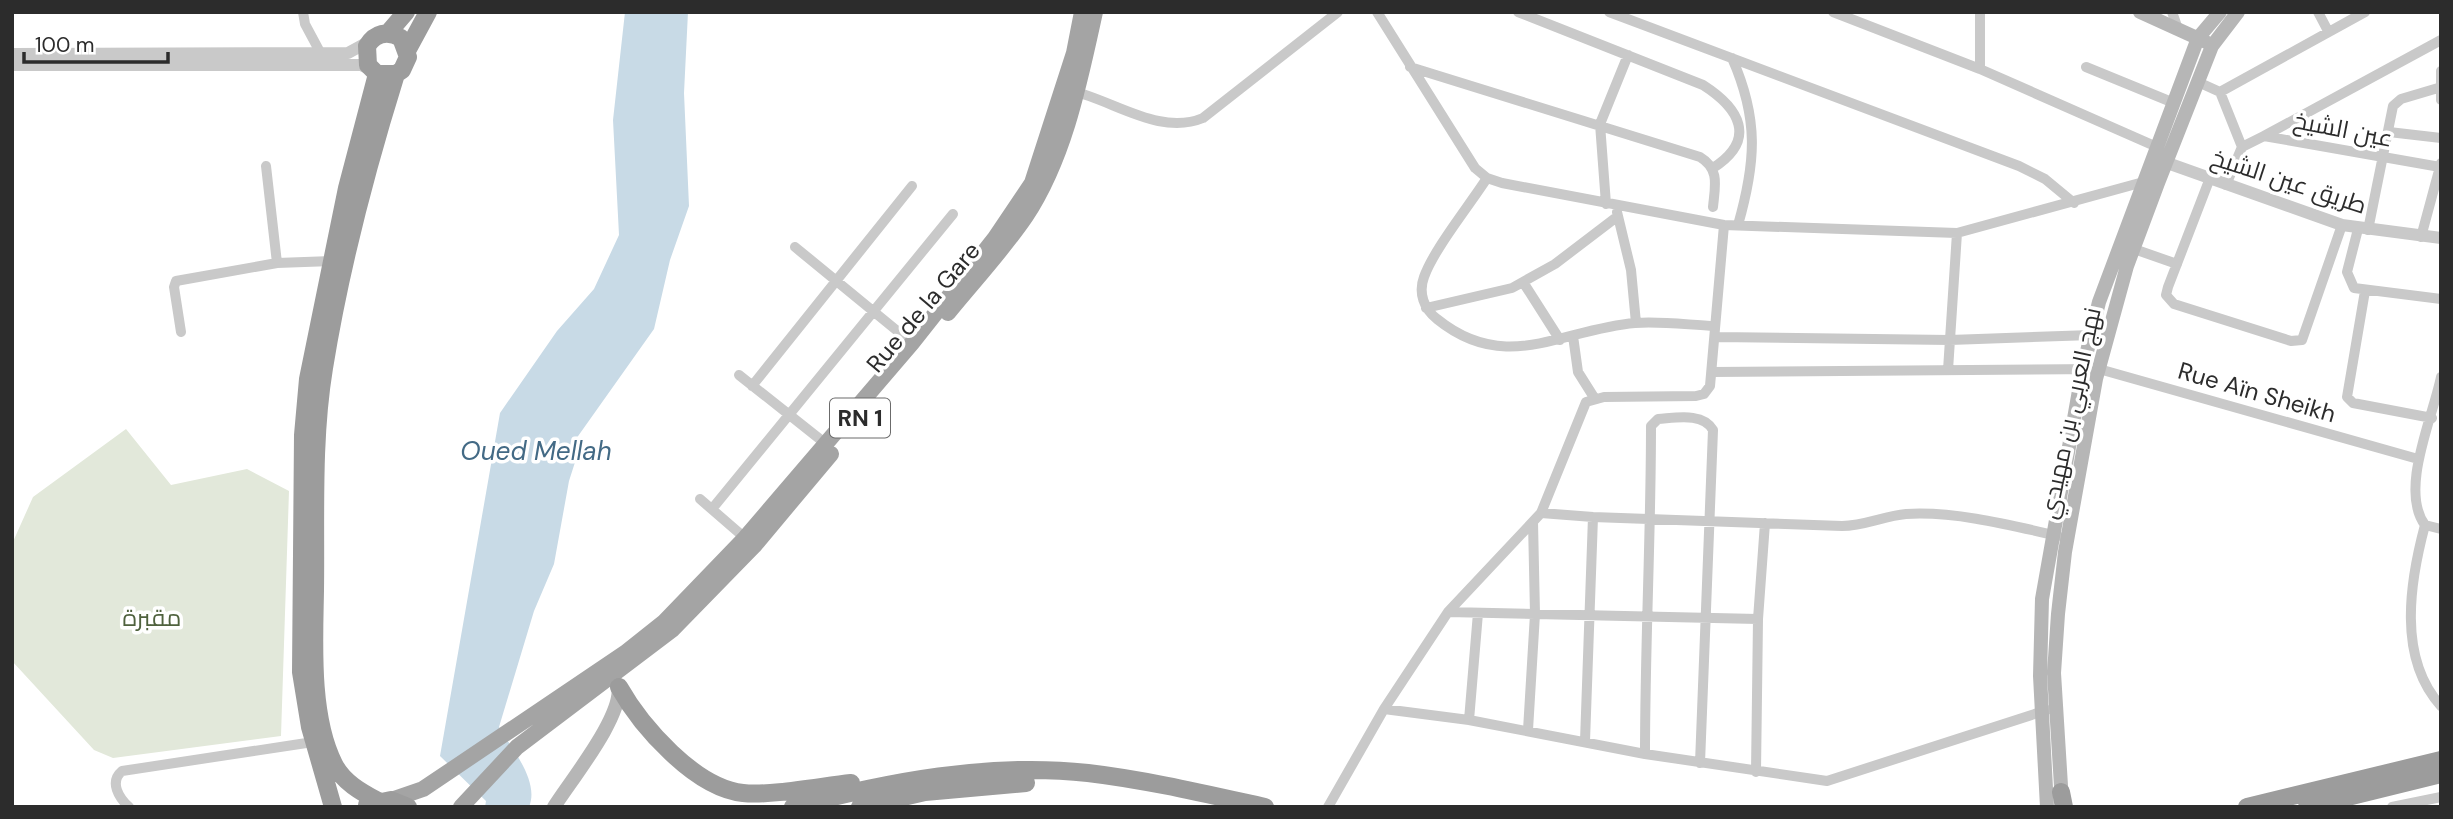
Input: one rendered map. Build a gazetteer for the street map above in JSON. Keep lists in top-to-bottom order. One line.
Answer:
{"streets":{"main road":["Rue de la Gare","نهج العربي بن مهيدي","RN 1"],"street":["عين الشيخ","طريق عين الشيخ","Rue Aïn Sheikh"]},"crossings":[["طريق عين الشيخ","نهج العربي بن مهيدي"],["Rue Aïn Sheikh","نهج العربي بن مهيدي"]],"water":["Oued Mellah"],"parks":["مقبرة"],"scale_bar":"100 m"}
